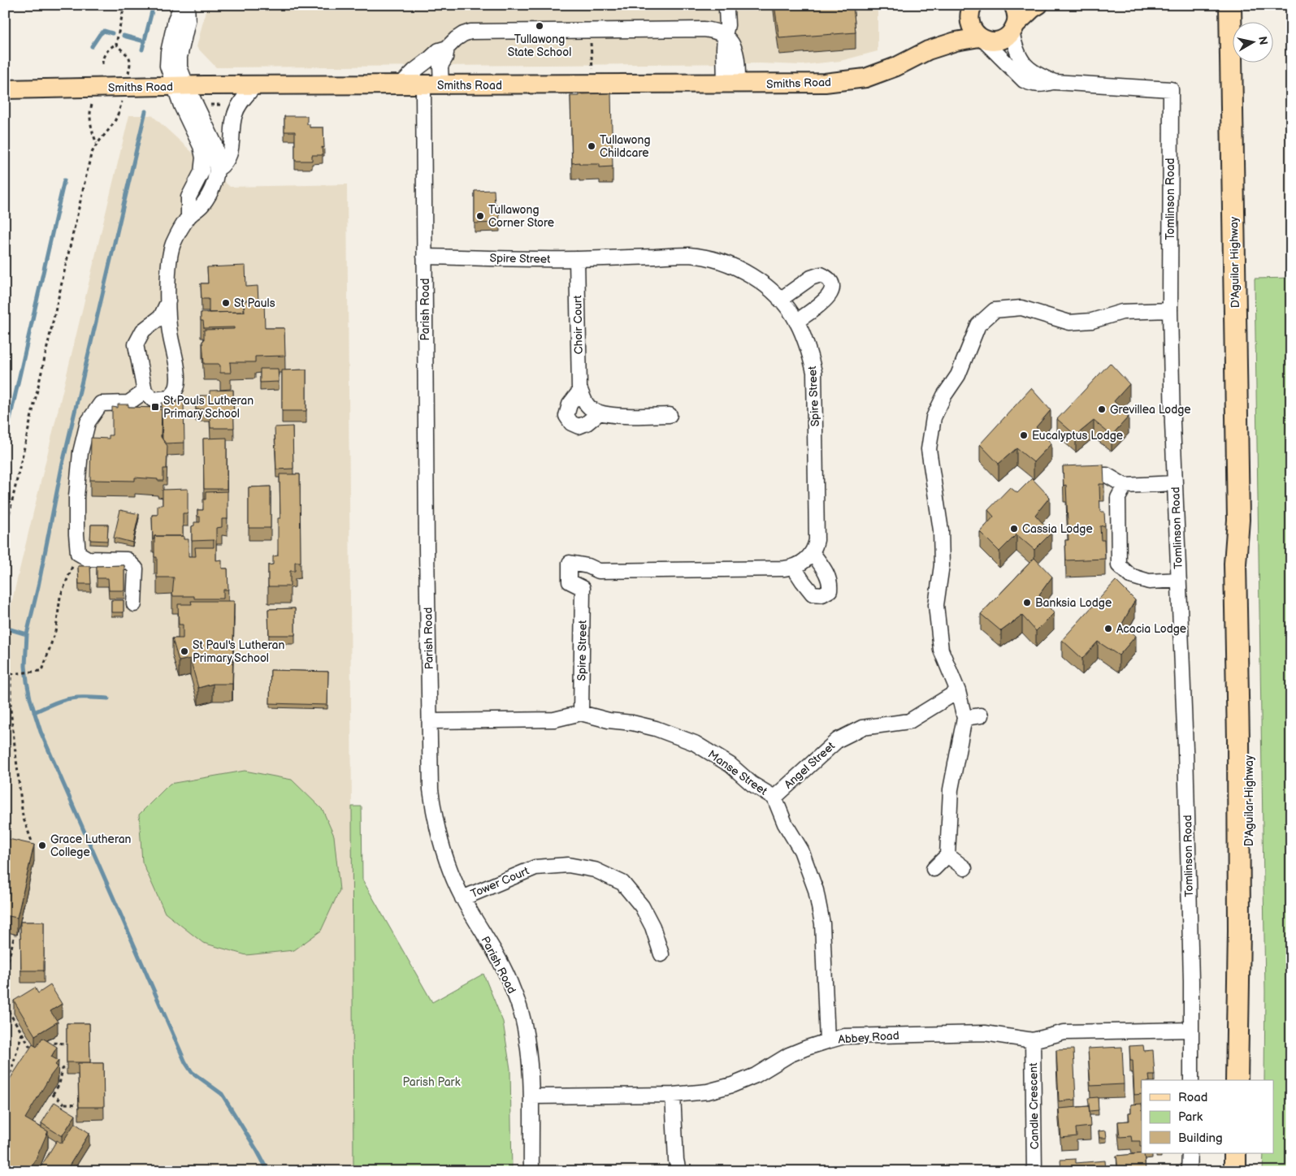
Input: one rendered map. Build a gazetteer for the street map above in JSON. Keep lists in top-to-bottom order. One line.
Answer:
{"streets":{"highway":["D'Aguilar Highway"],"main road":["Smiths Road"],"street":["Tomlinson Road","Spire Street","Parish Road","Choir Court","Angel Street","Manse Street","Tower Court","Abbey Road","Candle Crescent"]},"crossings":[["Smiths Road","Tomlinson Road"],["Smiths Road","Parish Road"],["Tomlinson Road","Abbey Road"],["Spire Street","Parish Road"],["Spire Street","Choir Court"],["Spire Street","Manse Street"],["Parish Road","Manse Street"],["Parish Road","Tower Court"],["Parish Road","Abbey Road"],["Angel Street","Manse Street"],["Manse Street","Abbey Road"],["Abbey Road","Candle Crescent"]],"parks":["Parish Park"],"places":{"other":["Tullawong State School","Tullawong Childcare","Tullawong Corner Store","St Pauls","Grevillea Lodge","Eucalyptus Lodge","Cassia Lodge","Banksia Lodge","Acacia Lodge","St Paul's Lutheran Primary School","Grace Lutheran College"],"transit":["St Pauls Lutheran Primary School"]},"legend":["Road","Park","Building"],"north":"right"}
